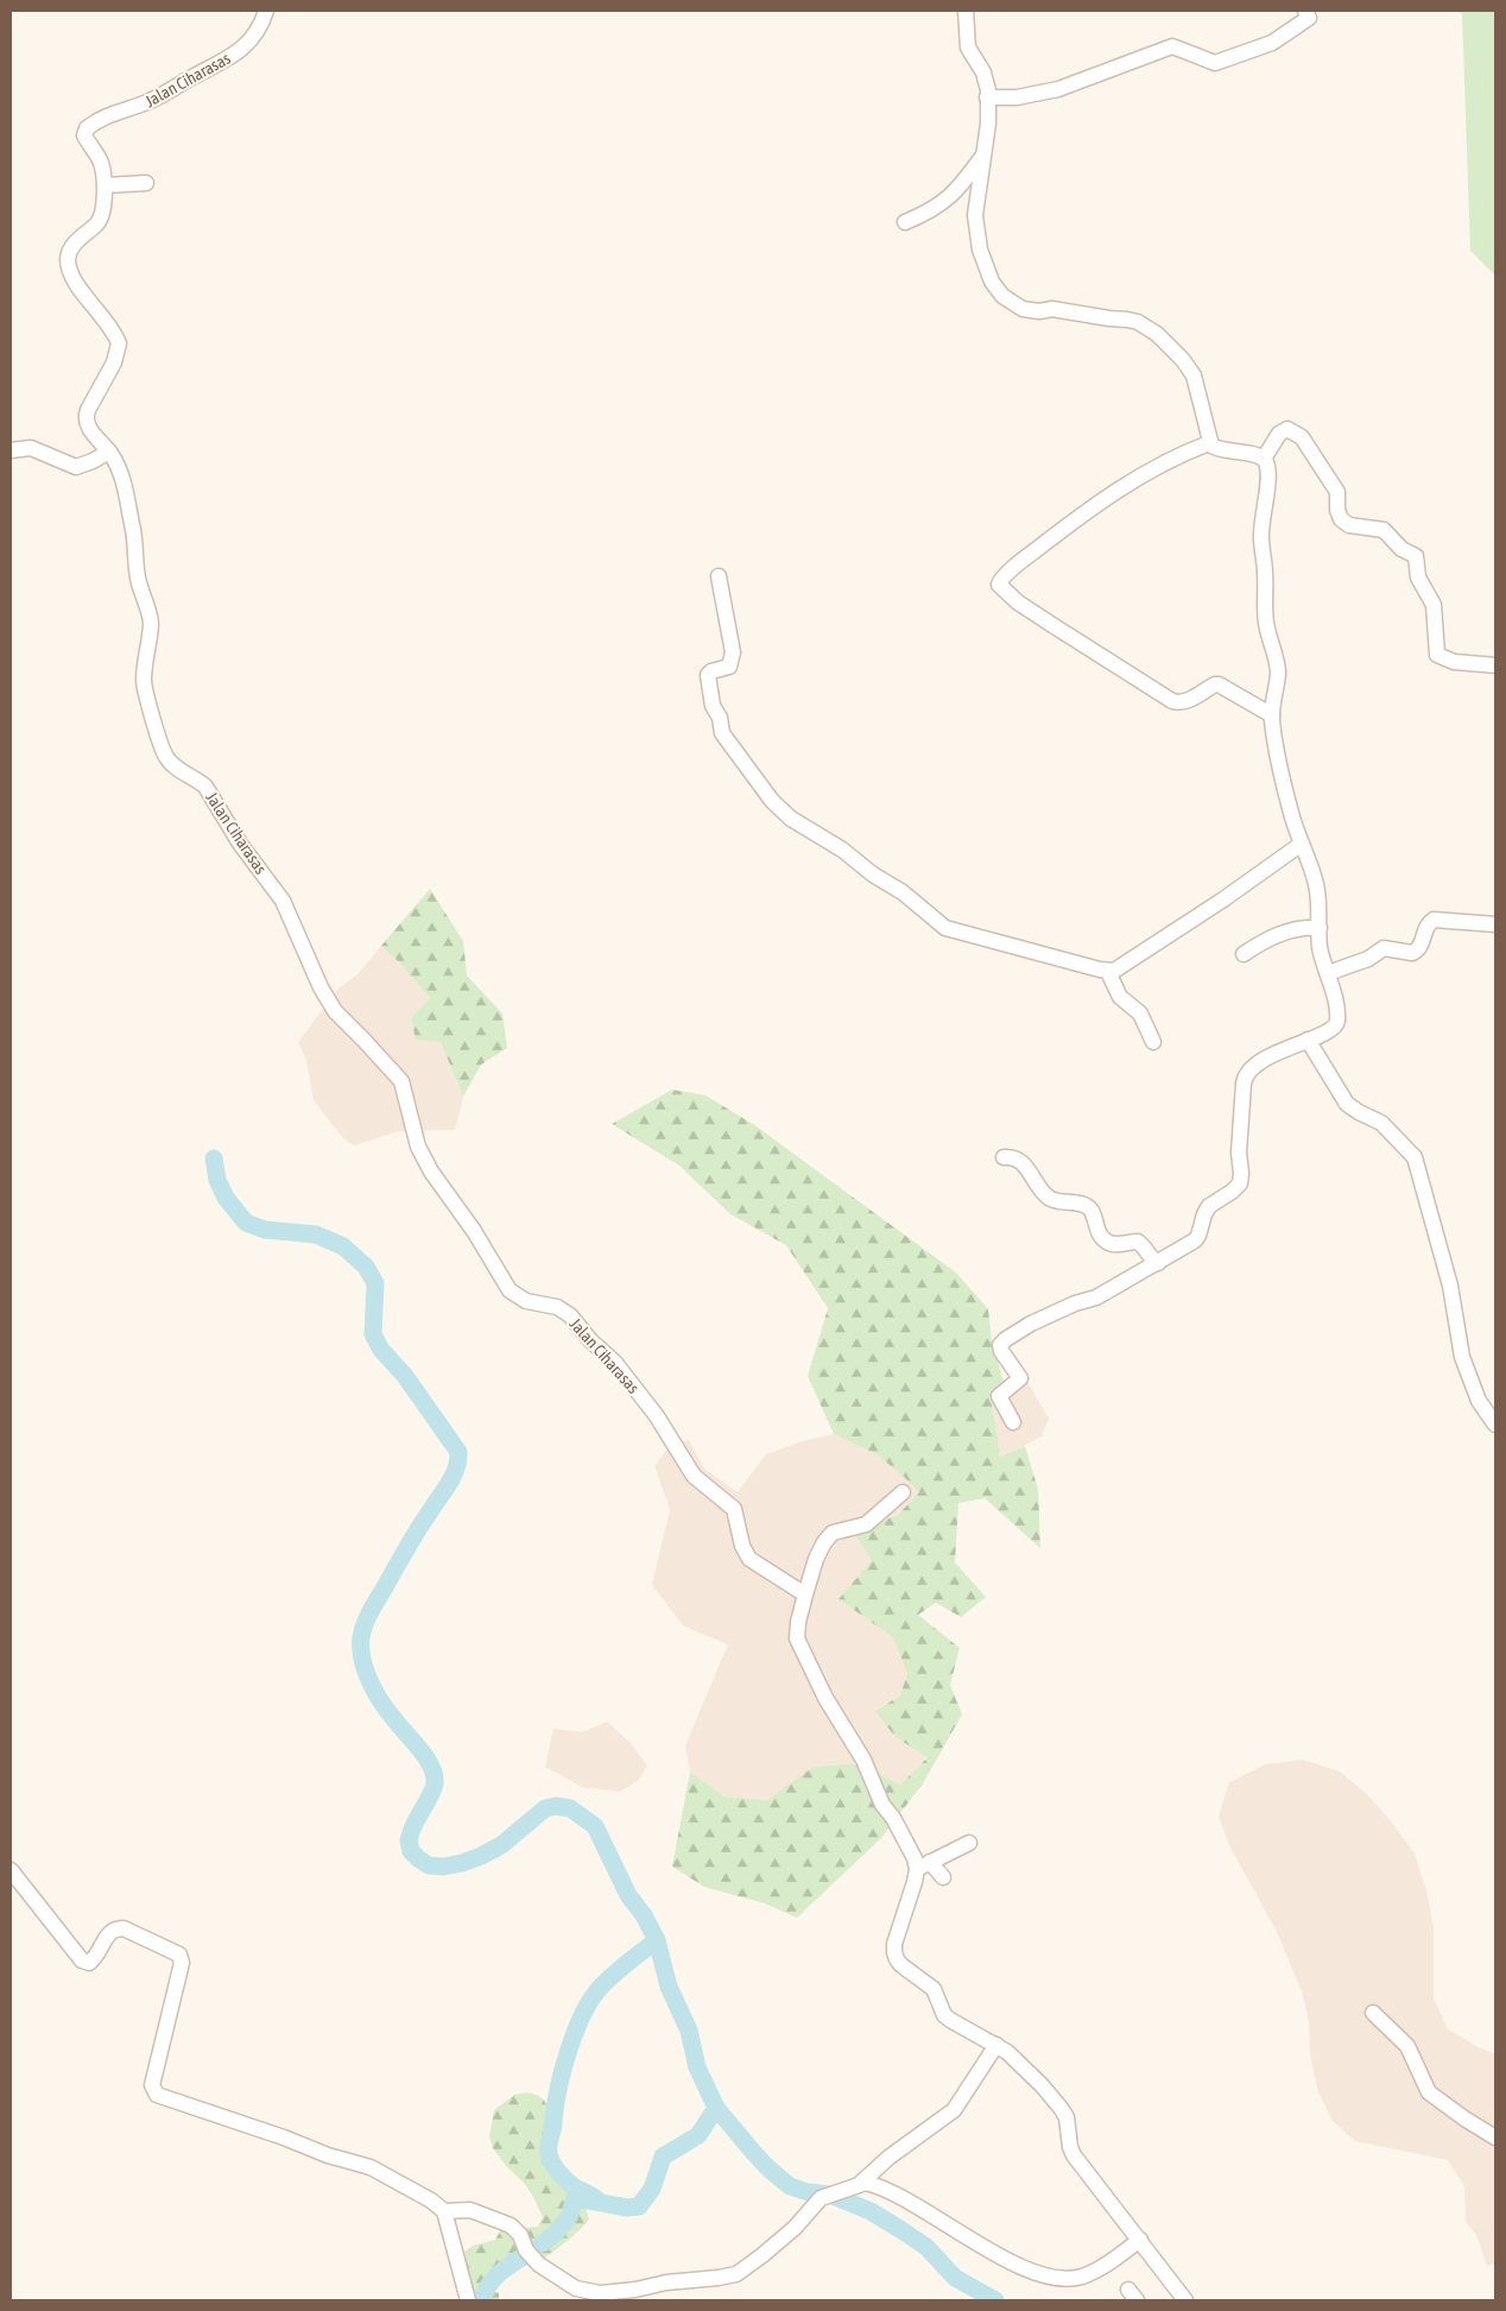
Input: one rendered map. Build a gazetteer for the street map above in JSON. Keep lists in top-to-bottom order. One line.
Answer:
{"streets":{"street":["Jalan Ciharasas"]}}
